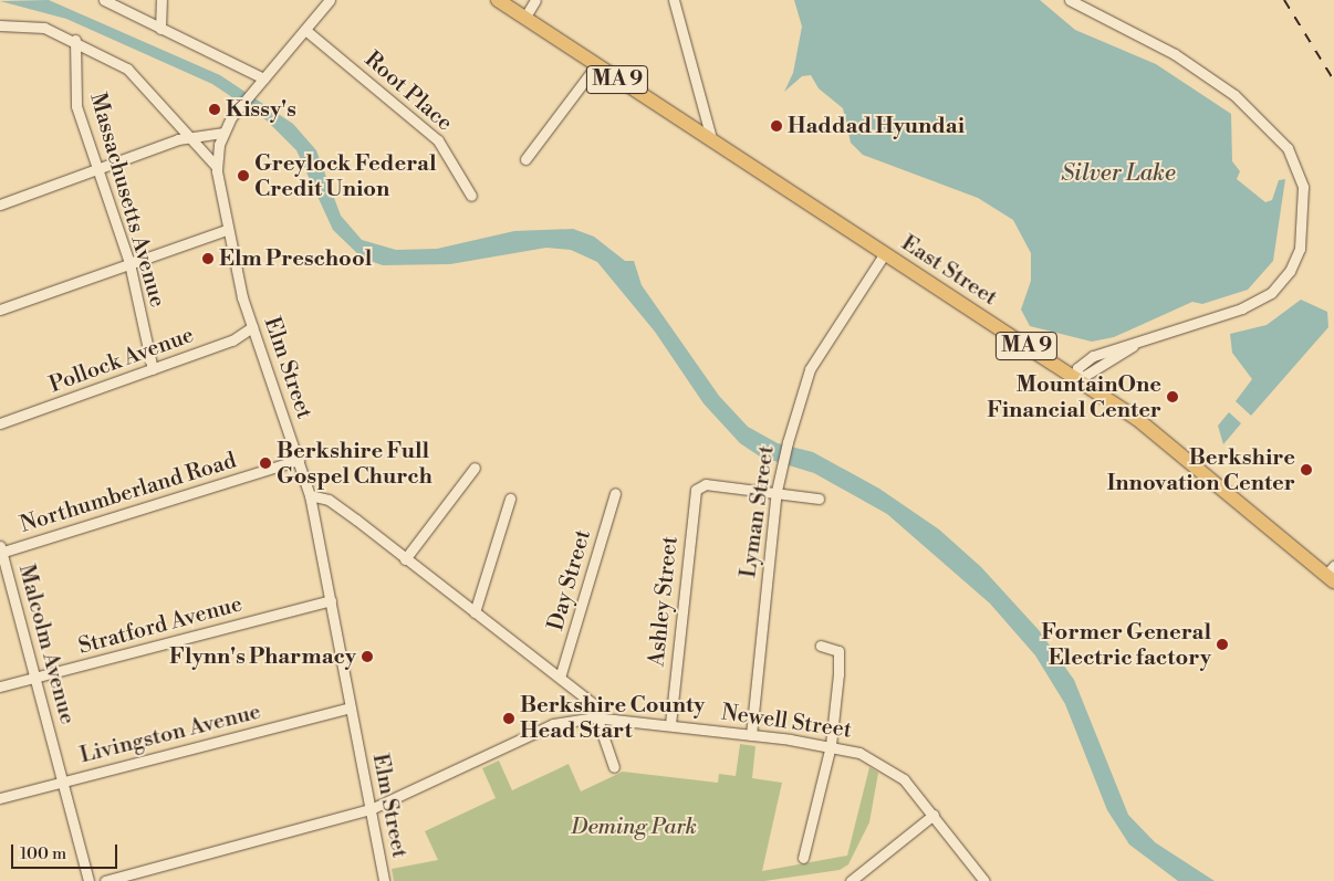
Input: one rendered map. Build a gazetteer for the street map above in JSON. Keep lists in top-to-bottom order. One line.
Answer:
{"streets":{"highway":["MA 9","East Street"],"street":["Root Place","Massachusetts Avenue","Pollock Avenue","Elm Street","Northumberland Road","Lyman Street","Day Street","Ashley Street","Stratford Avenue","Malcolm Avenue","Newell Street","Livingston Avenue"]},"crossings":[["Root Place","Elm Street"],["Massachusetts Avenue","Pollock Avenue"],["East Street","Lyman Street"],["Pollock Avenue","Elm Street"],["Elm Street","Northumberland Road"],["Elm Street","Stratford Avenue"],["Elm Street","Newell Street"],["Elm Street","Livingston Avenue"],["Northumberland Road","Malcolm Avenue"],["Lyman Street","Ashley Street"],["Lyman Street","Newell Street"],["Ashley Street","Newell Street"],["Stratford Avenue","Malcolm Avenue"],["Malcolm Avenue","Livingston Avenue"]],"water":["Silver Lake"],"parks":["Deming Park"],"places":["Kissy's","Haddad Hyundai","Greylock Federal Credit Union","Elm Preschool","MountainOne Financial Center","Berkshire Full Gospel Church","Berkshire Innovation Center","Former General Electric factory","Flynn's Pharmacy","Berkshire County Head Start"],"scale_bar":"100 m"}
